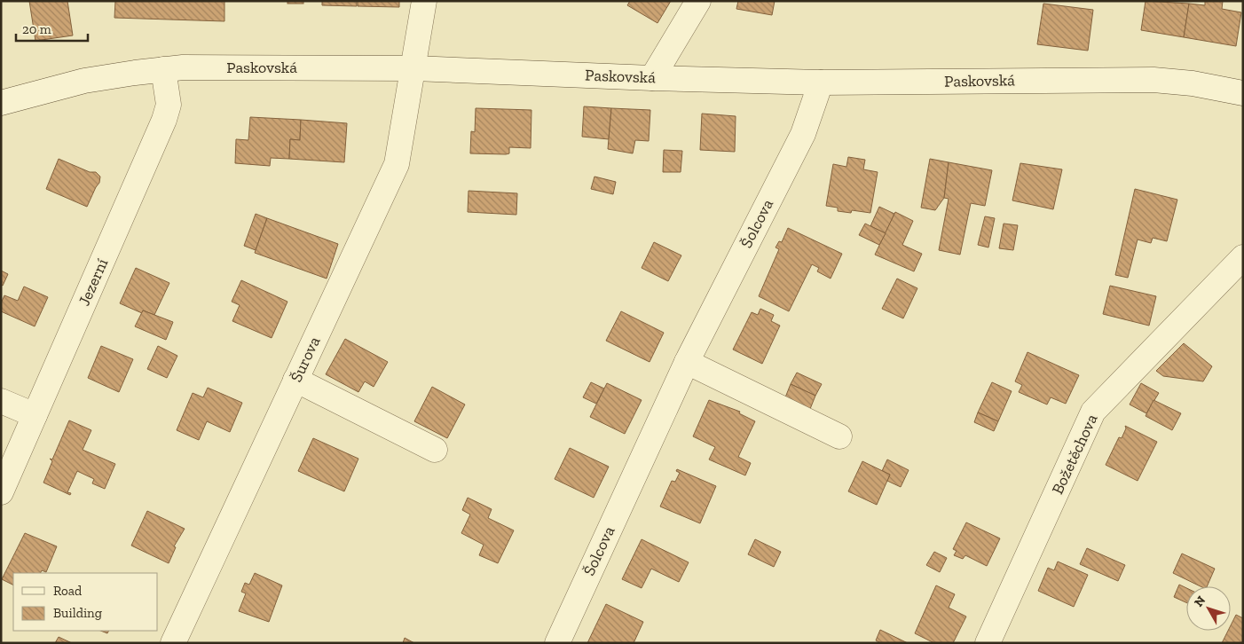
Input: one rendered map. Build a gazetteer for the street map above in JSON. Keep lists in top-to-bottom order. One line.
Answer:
{"streets":{"street":["Paskovská","Šolcova","Jezerní","Šurova","Božetěchova"]},"crossings":[["Paskovská","Šolcova"],["Paskovská","Jezerní"],["Paskovská","Šurova"]],"legend":["Road","Building"],"scale_bar":"20 m","north":"top left"}
